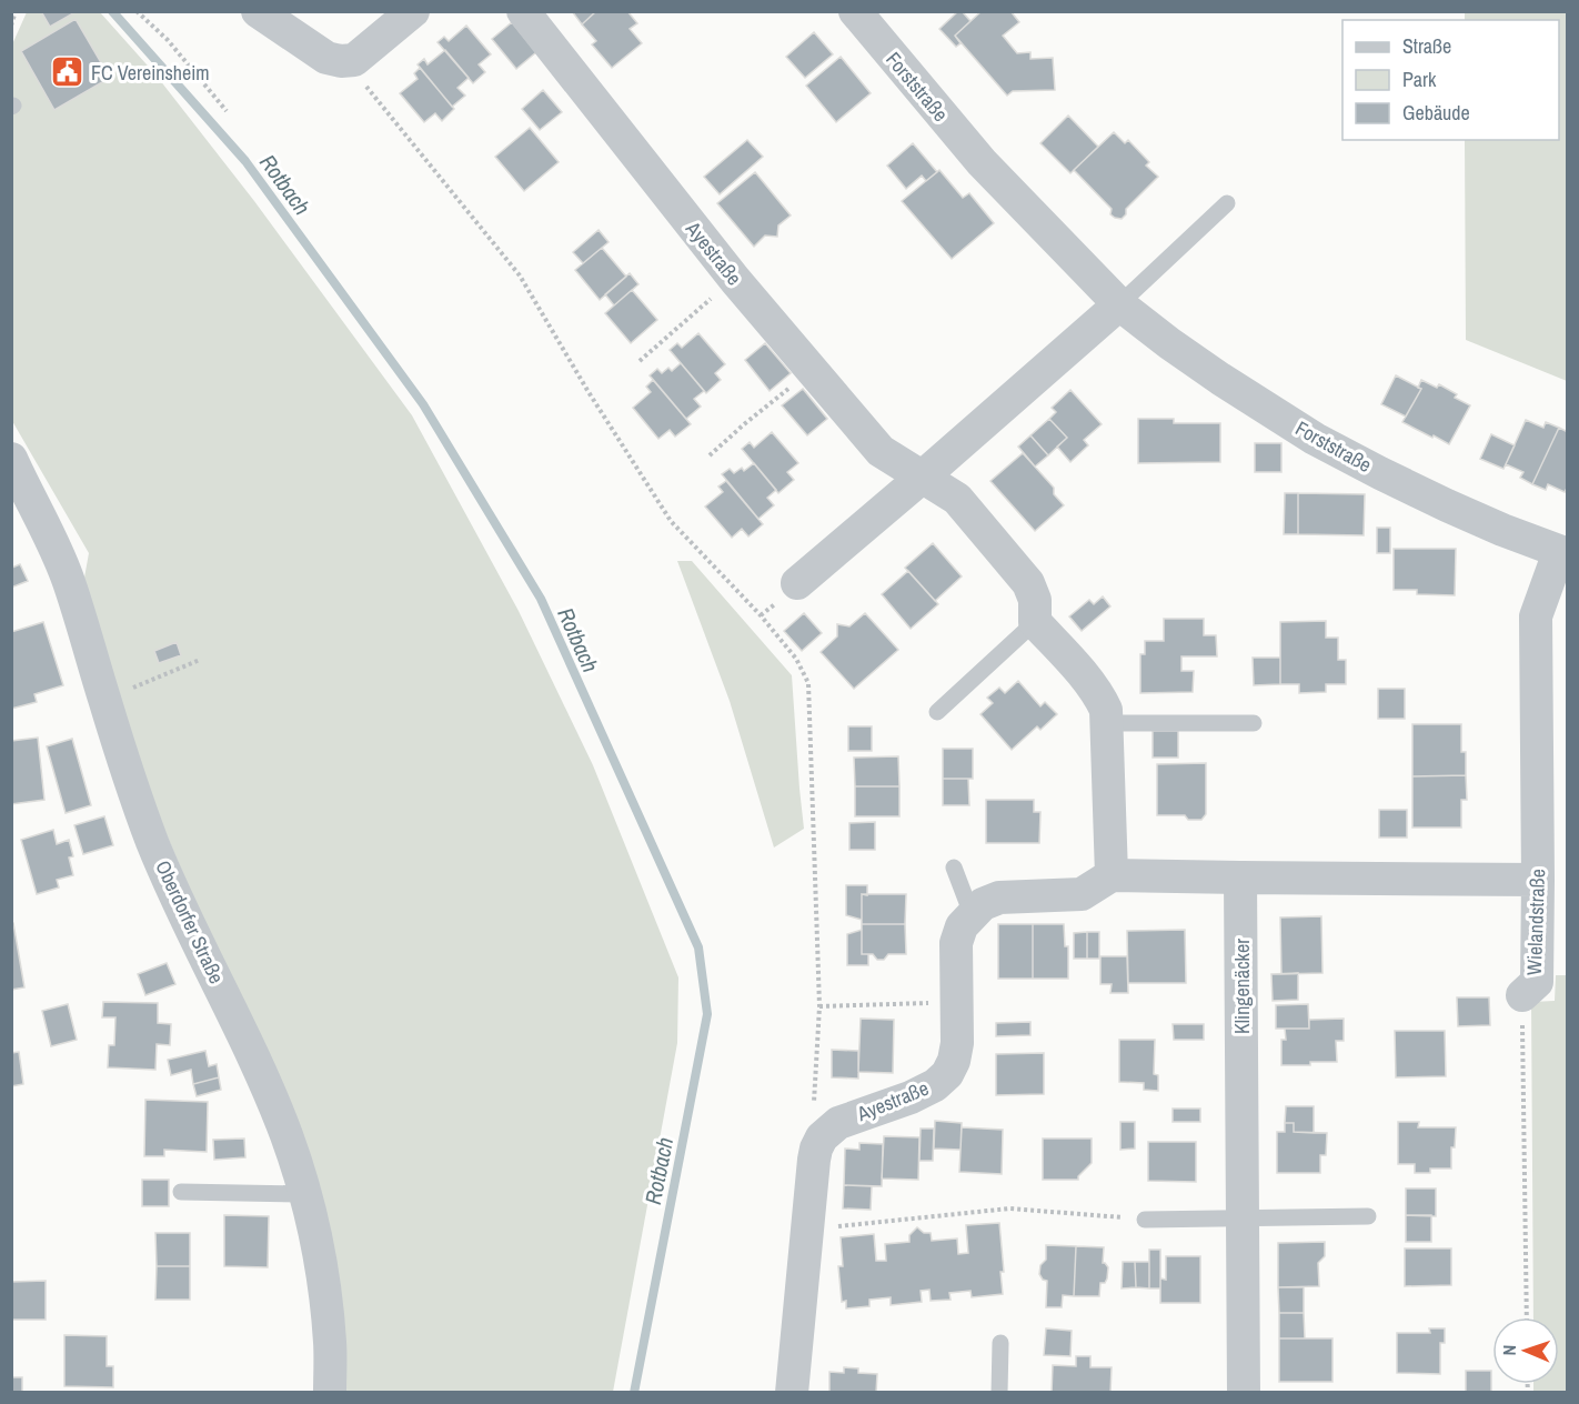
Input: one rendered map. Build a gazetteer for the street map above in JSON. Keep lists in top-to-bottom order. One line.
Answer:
{"streets":{"street":["Forststraße","Ayestraße","Oberdorfer Straße","Wielandstraße","Klingenäcker"]},"crossings":[["Forststraße","Wielandstraße"]],"water":["Rotbach"],"places":{"public building":["FC Vereinsheim"]},"legend":["Straße","Park","Gebäude"],"north":"left"}
